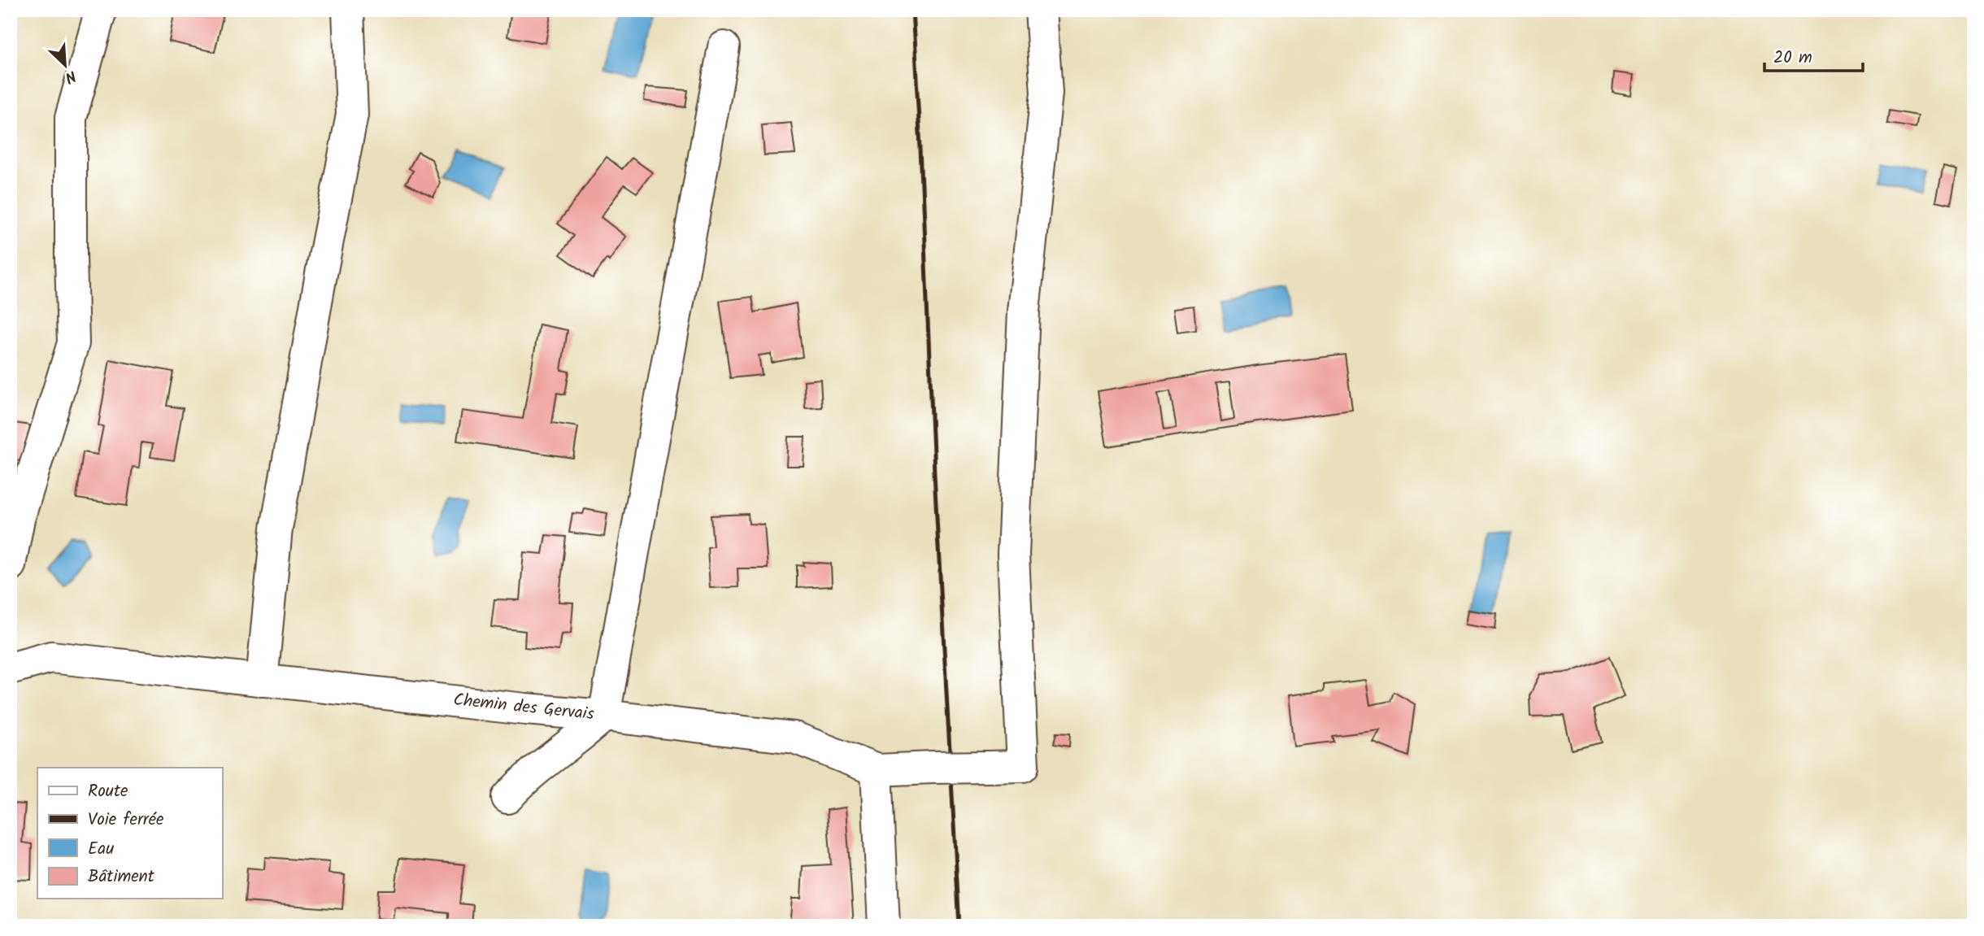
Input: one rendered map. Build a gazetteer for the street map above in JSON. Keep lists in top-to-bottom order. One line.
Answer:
{"streets":{"street":["Chemin des Gervais"]},"legend":["Route","Voie ferrée","Eau","Bâtiment"],"scale_bar":"20 m","north":"bottom right"}
